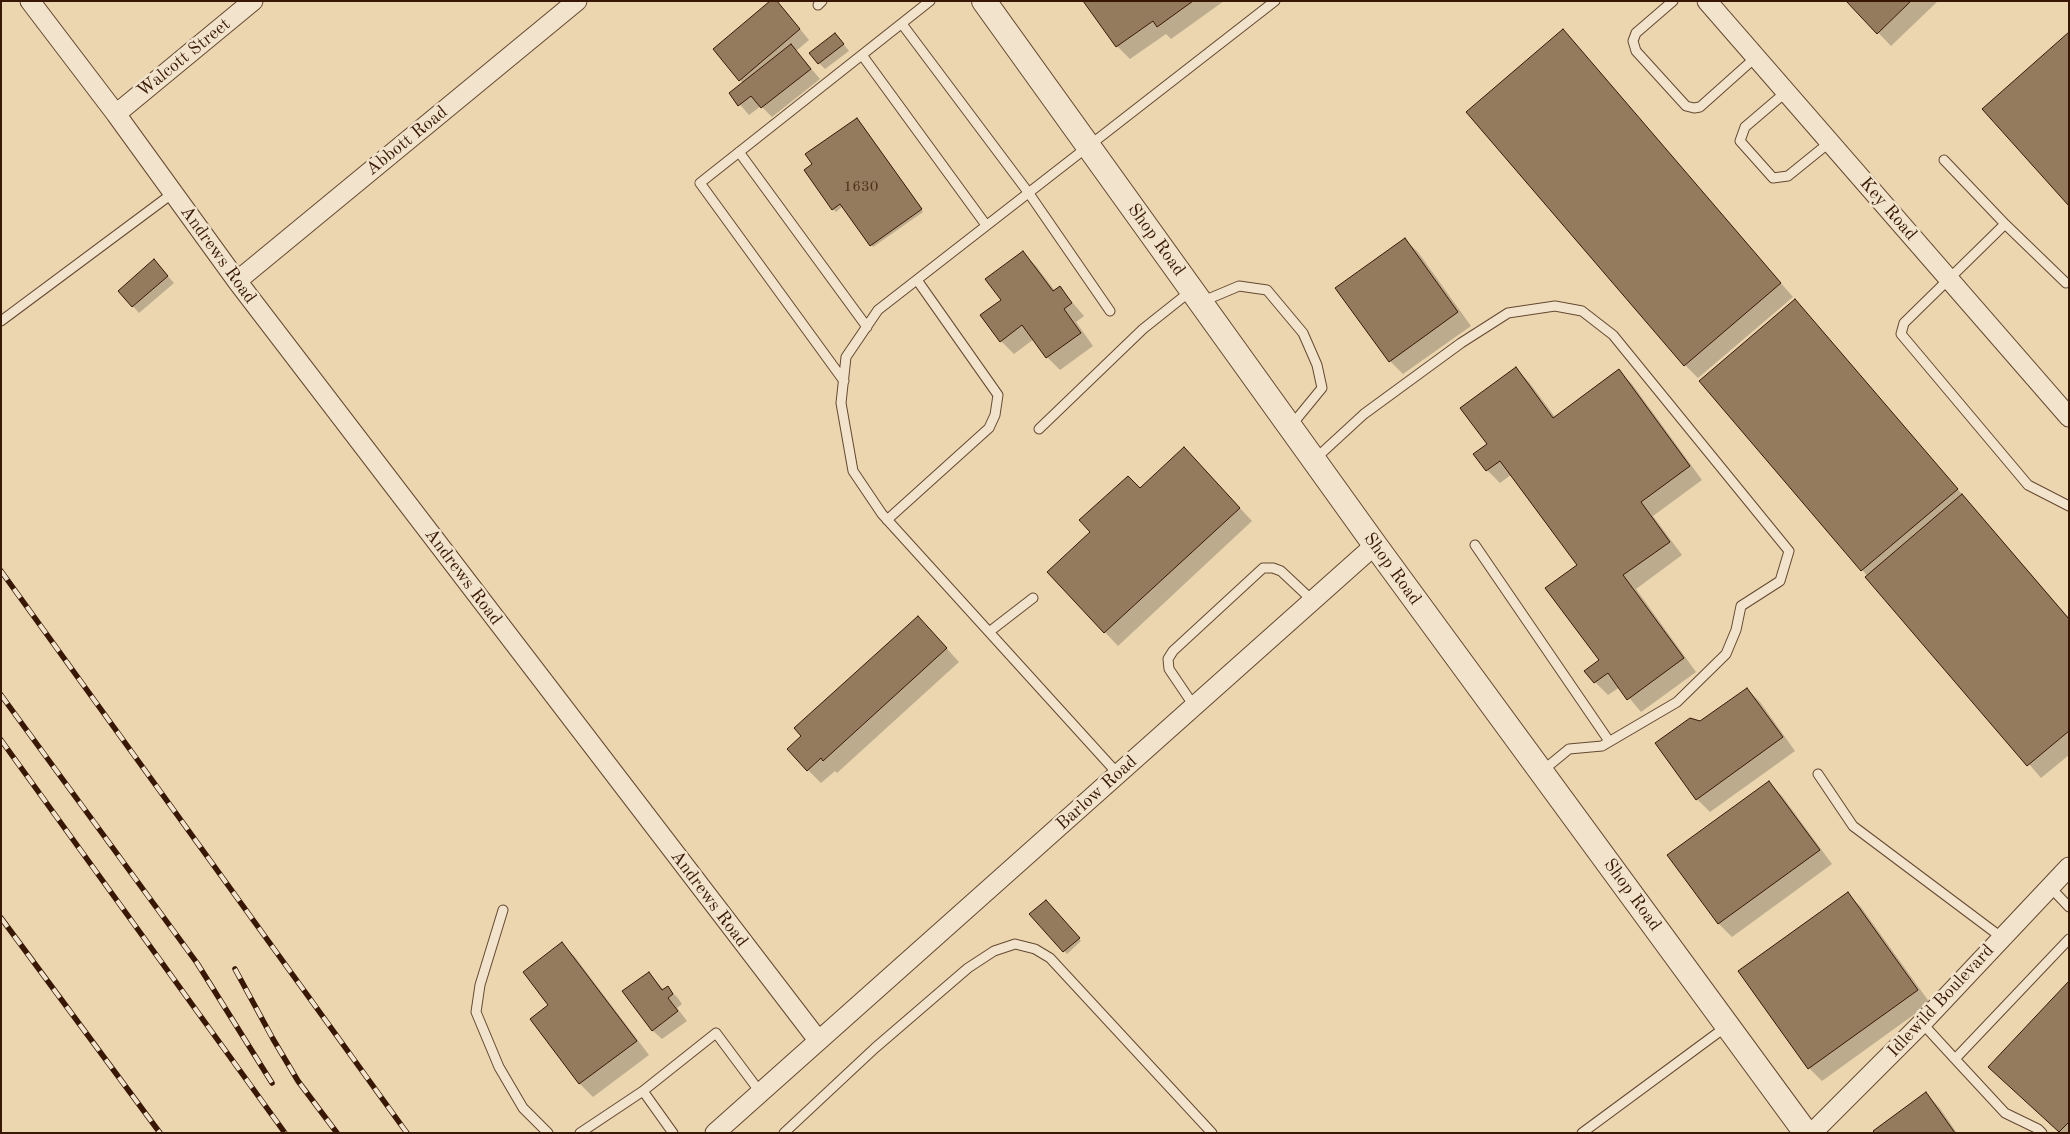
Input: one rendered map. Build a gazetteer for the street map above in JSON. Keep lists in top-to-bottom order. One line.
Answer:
{"streets":{"street":["Walcott Street","Abbott Road","Key Road","Shop Road","Andrews Road","Barlow Road","Idlewild Boulevard"]},"crossings":[["Walcott Street","Andrews Road"],["Abbott Road","Andrews Road"],["Shop Road","Barlow Road"],["Andrews Road","Barlow Road"]],"house_numbers":["1630"]}
